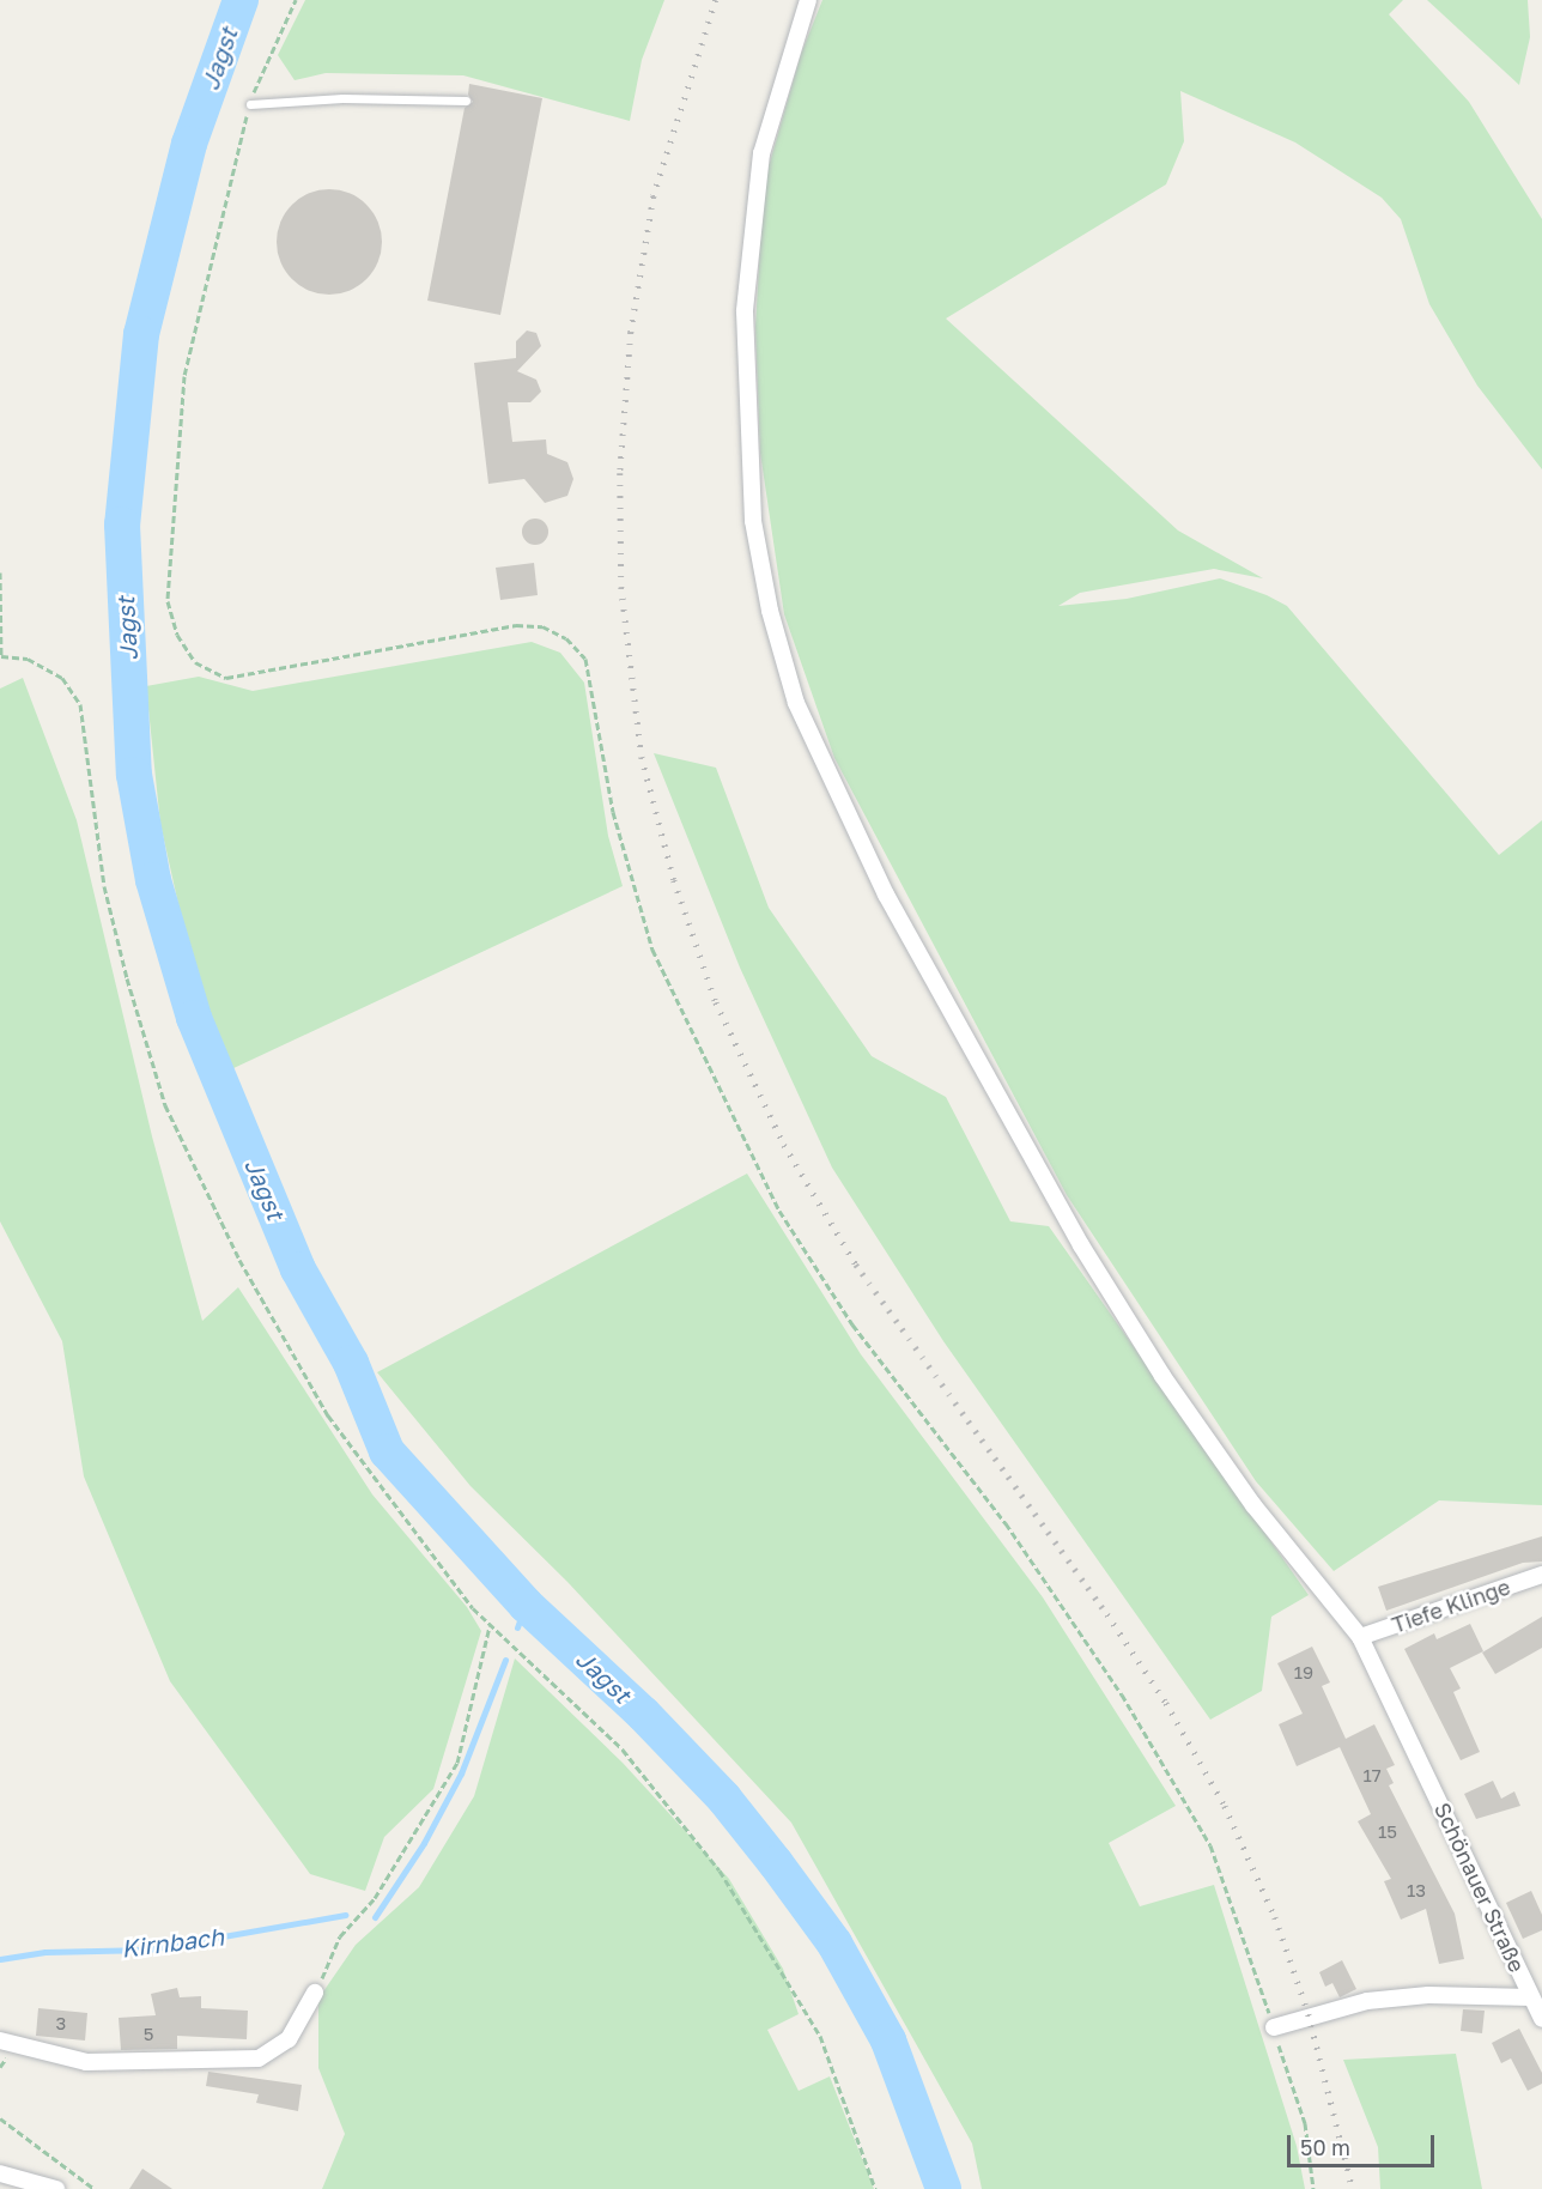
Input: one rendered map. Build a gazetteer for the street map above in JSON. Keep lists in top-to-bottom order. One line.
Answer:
{"streets":{"street":["Tiefe Klinge","Schönauer Straße"]},"crossings":[["Tiefe Klinge","Schönauer Straße"]],"water":["Jagst","Kirnbach"],"house_numbers":["19","17","15","13","3","5"],"scale_bar":"50 m"}
